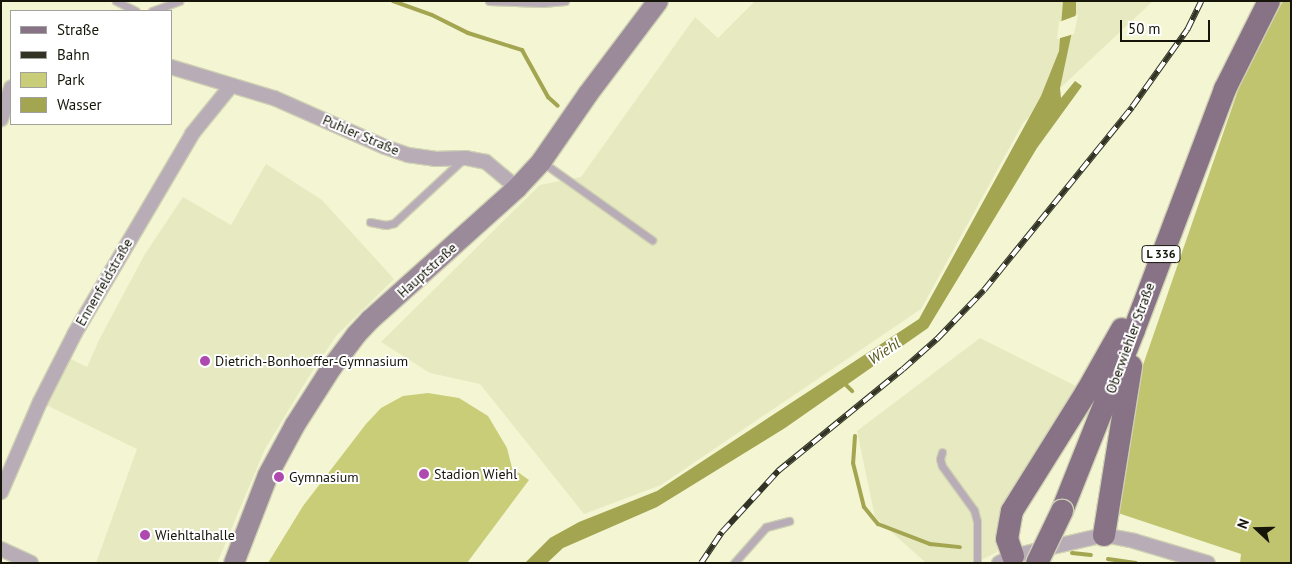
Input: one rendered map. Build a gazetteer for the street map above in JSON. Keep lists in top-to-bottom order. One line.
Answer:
{"streets":{"main road":["L 336","Oberwiehler Straße"],"street":["Puhler Straße","Hauptstraße","Ennenfeldstraße"]},"crossings":[["Puhler Straße","Hauptstraße"],["Puhler Straße","Ennenfeldstraße"],["L 336","Oberwiehler Straße"]],"water":["Wiehl"],"places":["Dietrich-Bonhoeffer-Gymnasium","Stadion Wiehl","Gymnasium","Wiehltalhalle"],"legend":["Straße","Bahn","Park","Wasser"],"scale_bar":"50 m","north":"left"}
